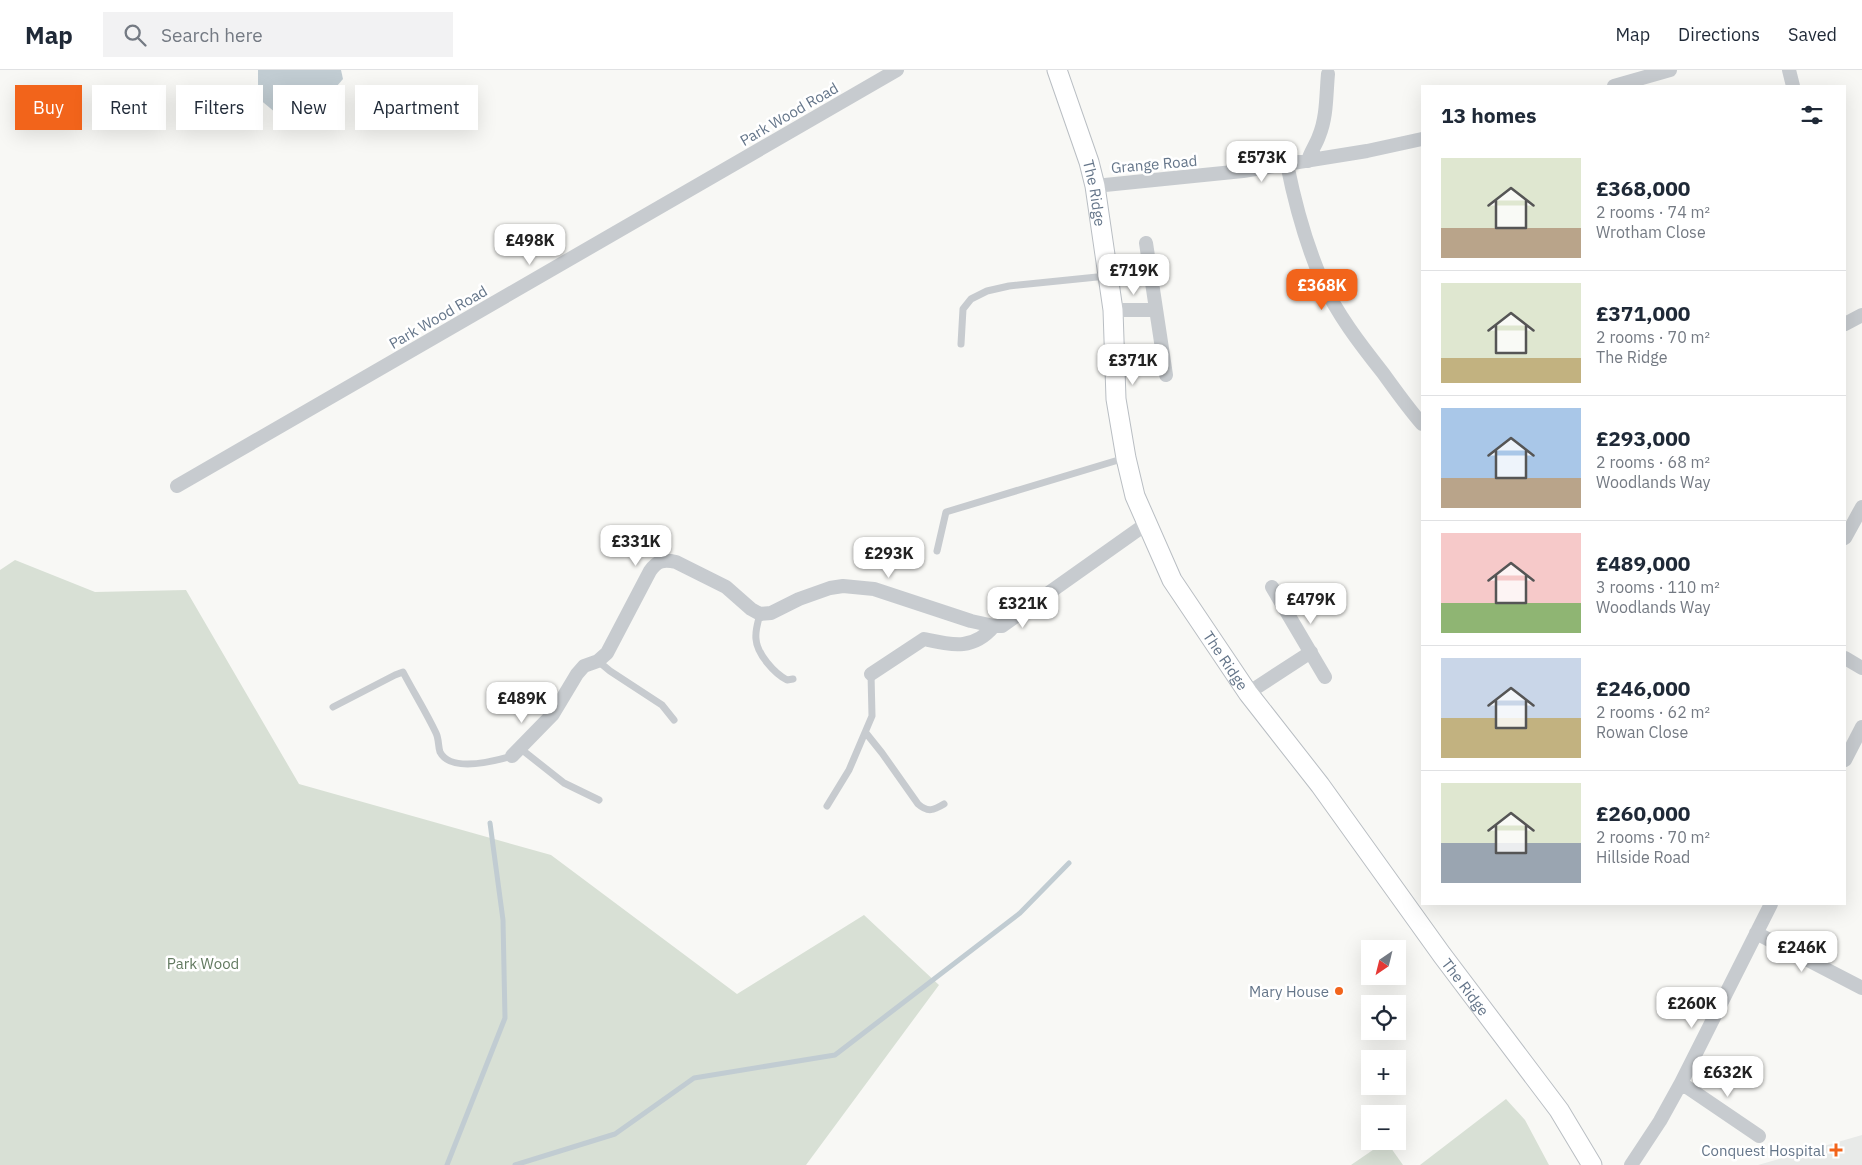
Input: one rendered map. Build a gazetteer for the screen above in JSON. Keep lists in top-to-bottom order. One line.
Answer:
{"streets":{"main road":["The Ridge"],"street":["Park Wood Road","Grange Road"]},"crossings":[["Grange Road","The Ridge"]],"parks":["Park Wood"],"places":{"other":["Mary House"],"health":["Conquest Hospital"]},"north":"bottom left","page":{"header":"Map","search":"Search here","nav":["Map","Directions","Saved"],"chip":["Buy","Rent","Filters","New","Apartment"],"heading":"13 homes","price":["£573K","£498K","£719K","£368K","£371K","£331K","£293K","£479K","£321K","£489K","£246K","£260K","£632K"],"list":[{"name":"£368,000","note":"2 rooms · 74 m² · Wrotham Close"},{"name":"£371,000","note":"2 rooms · 70 m² · The Ridge"},{"name":"£293,000","note":"2 rooms · 68 m² · Woodlands Way"},{"name":"£489,000","note":"3 rooms · 110 m² · Woodlands Way"},{"name":"£246,000","note":"2 rooms · 62 m² · Rowan Close"},{"name":"£260,000","note":"2 rooms · 70 m² · Hillside Road"}],"map_buttons":["+","−"]}}
